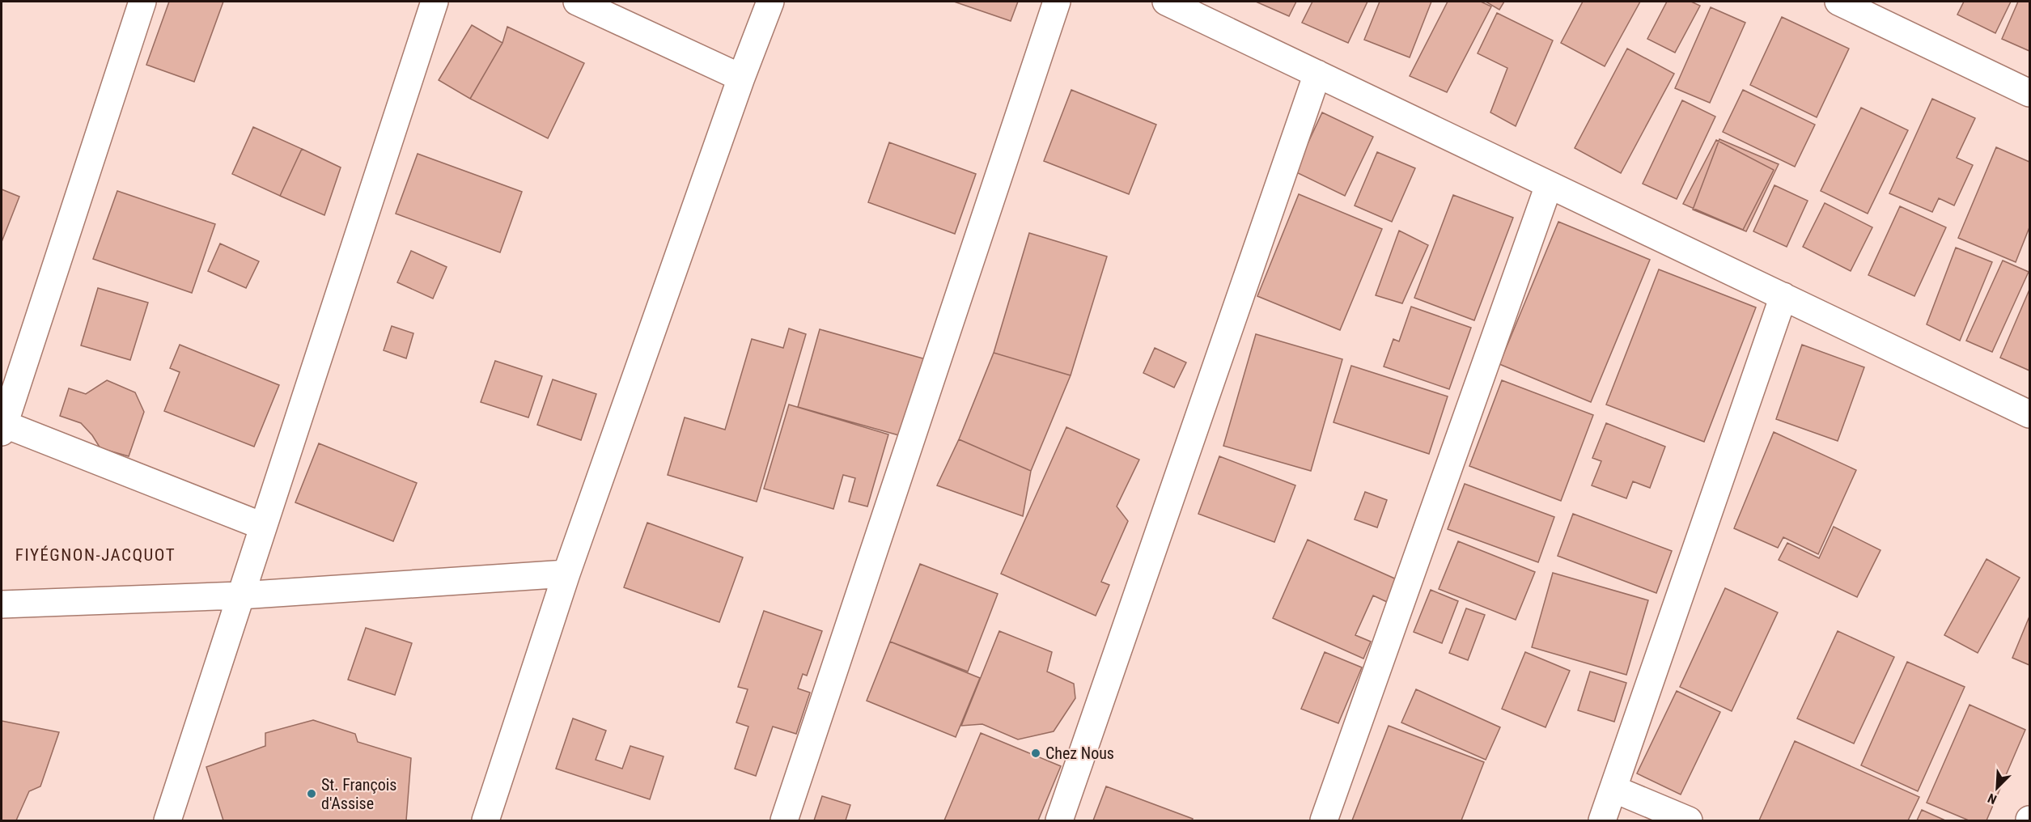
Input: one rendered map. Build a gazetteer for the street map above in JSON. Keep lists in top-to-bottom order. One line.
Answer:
{"districts":["FIYÉGNON-JACQUOT"],"places":["Chez Nous","St. François d'Assise"],"north":"bottom left"}
